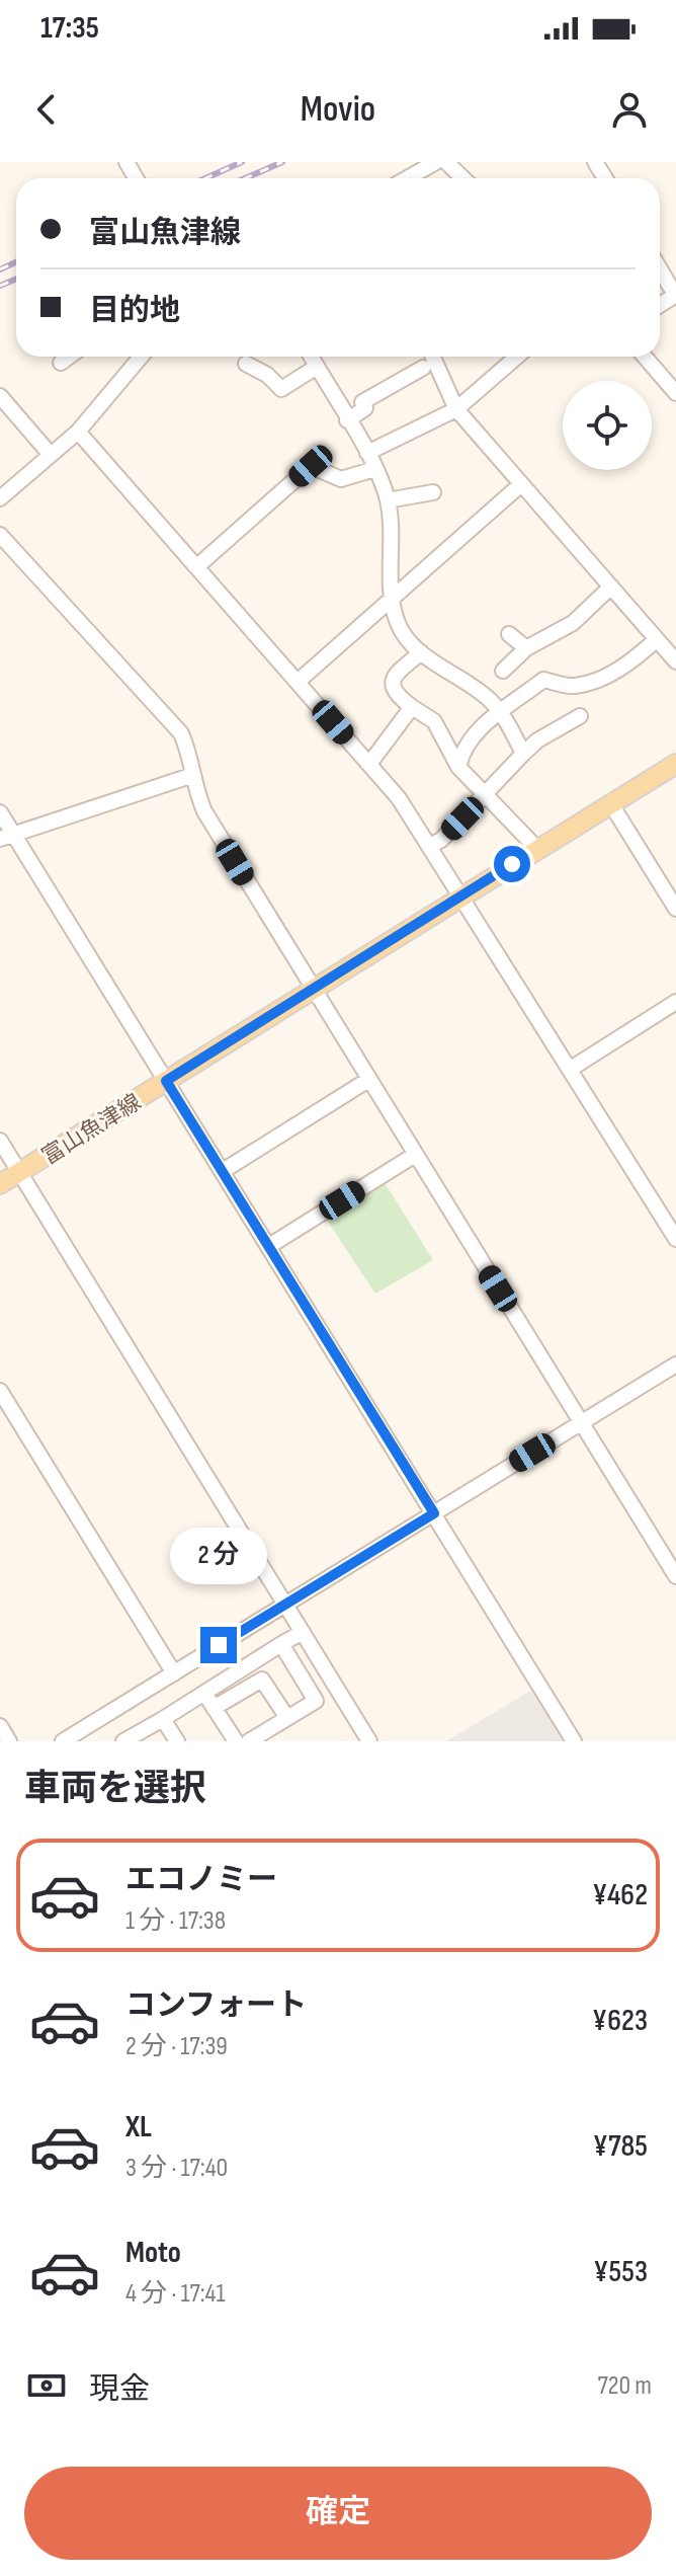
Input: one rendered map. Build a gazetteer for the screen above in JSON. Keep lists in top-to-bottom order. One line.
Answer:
{"streets":{"main road":["富山魚津線"]},"page":{"status":"17:35","header":"Movio","banner":["富山魚津線","目的地"],"bubble":"2 分","heading":"車両を選択","list":[{"name":"エコノミー","note":"1 分 · 17:38","value":"¥462"},{"name":"コンフォート","note":"2 分 · 17:39","value":"¥623"},{"name":"XL","note":"3 分 · 17:40","value":"¥785"},{"name":"Moto","note":"4 分 · 17:41","value":"¥553"}],"pay":["現金","720 m"],"buttons":"確定"}}
